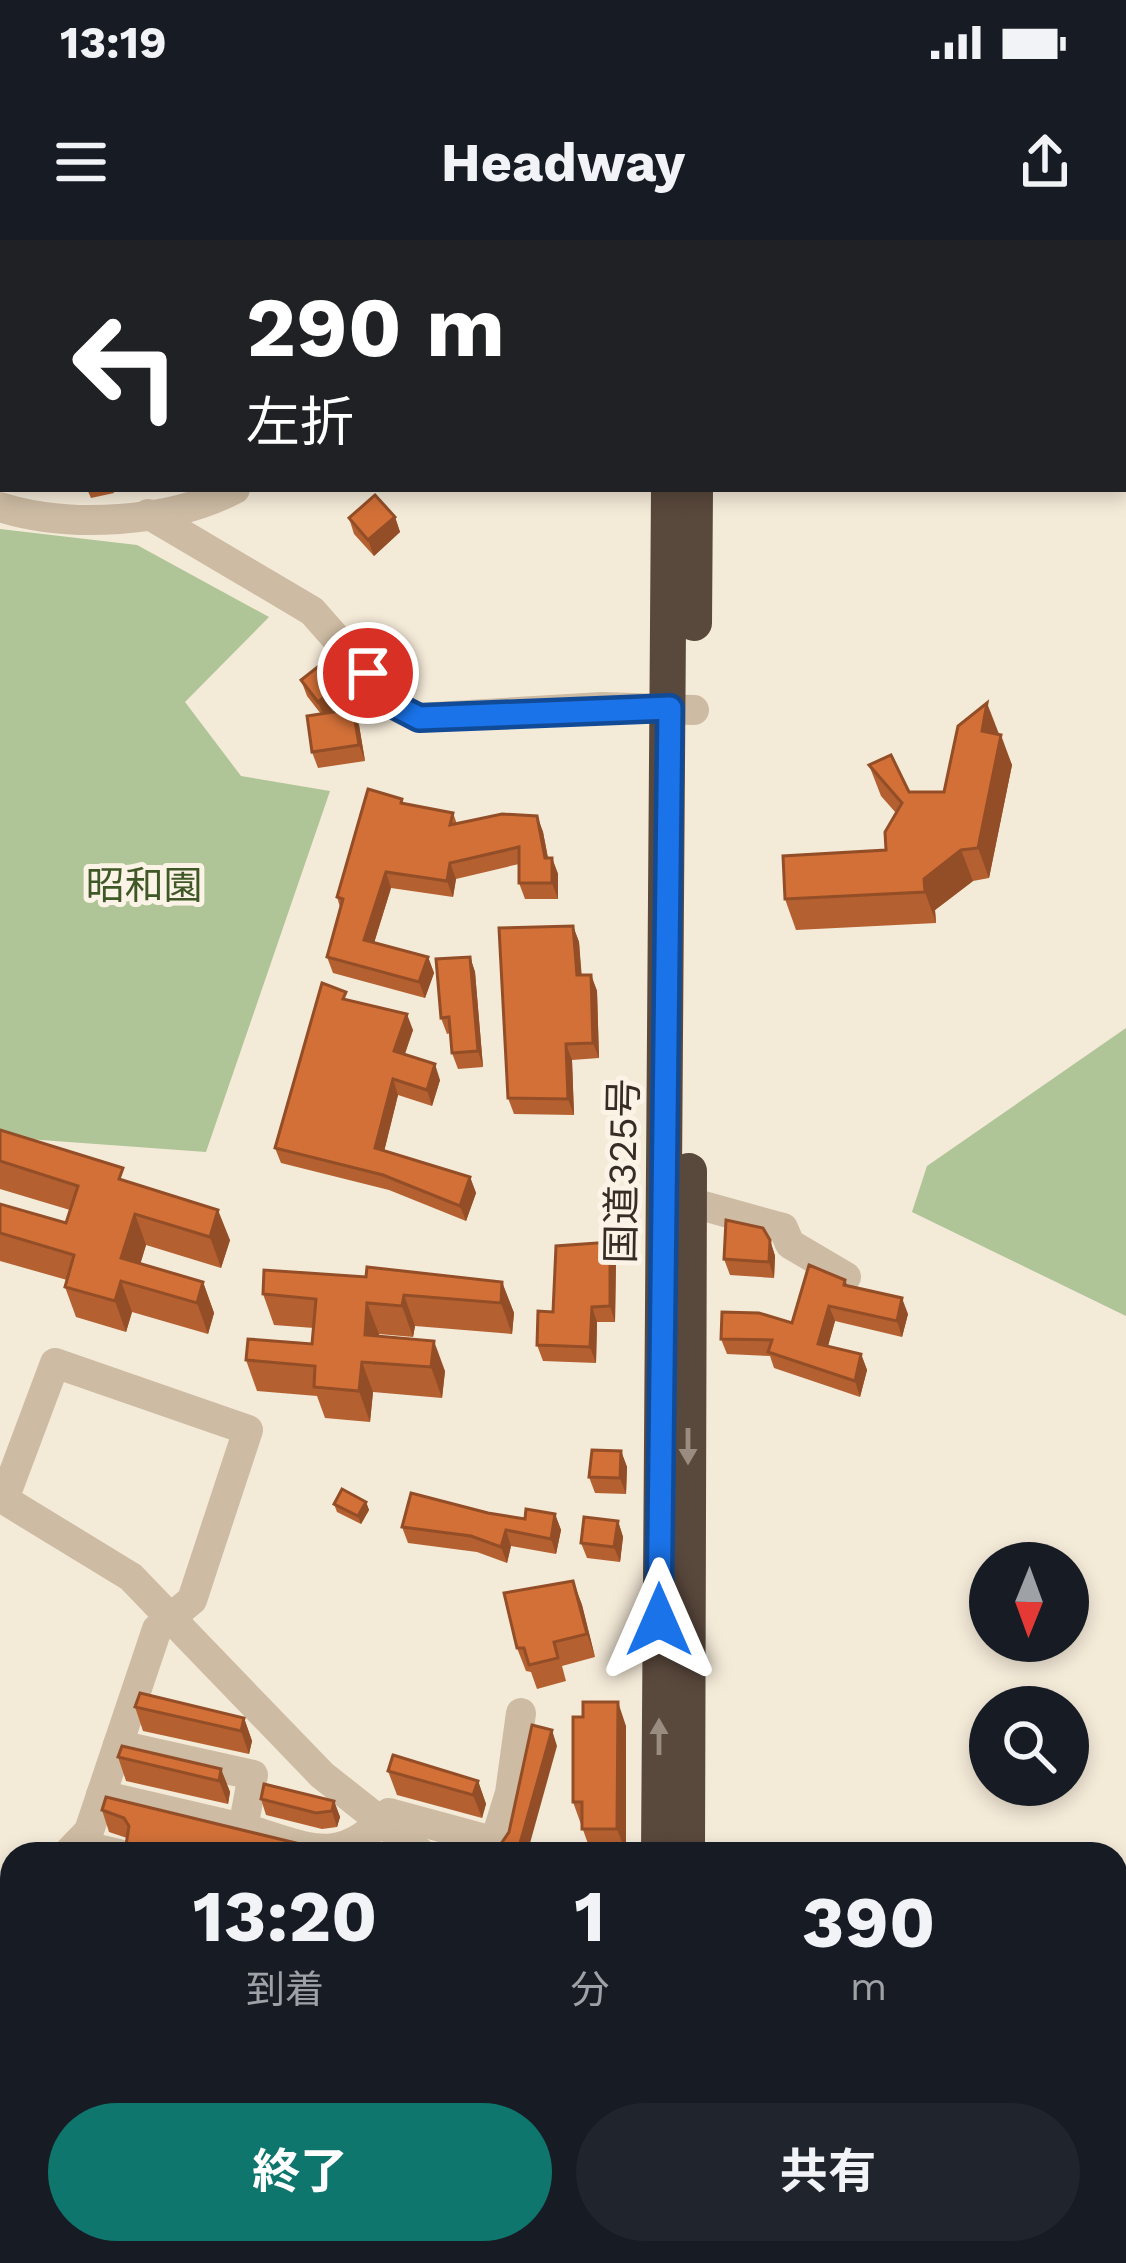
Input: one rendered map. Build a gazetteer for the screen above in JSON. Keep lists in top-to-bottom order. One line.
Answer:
{"streets":{"highway":["国道325号"]},"parks":["昭和園"],"north":"bottom","page":{"status":"13:19","header":"Headway","turn":["290 m","左折"],"eta":["13:20","到着","1","分","390","m"],"buttons":["終了","共有"]}}
